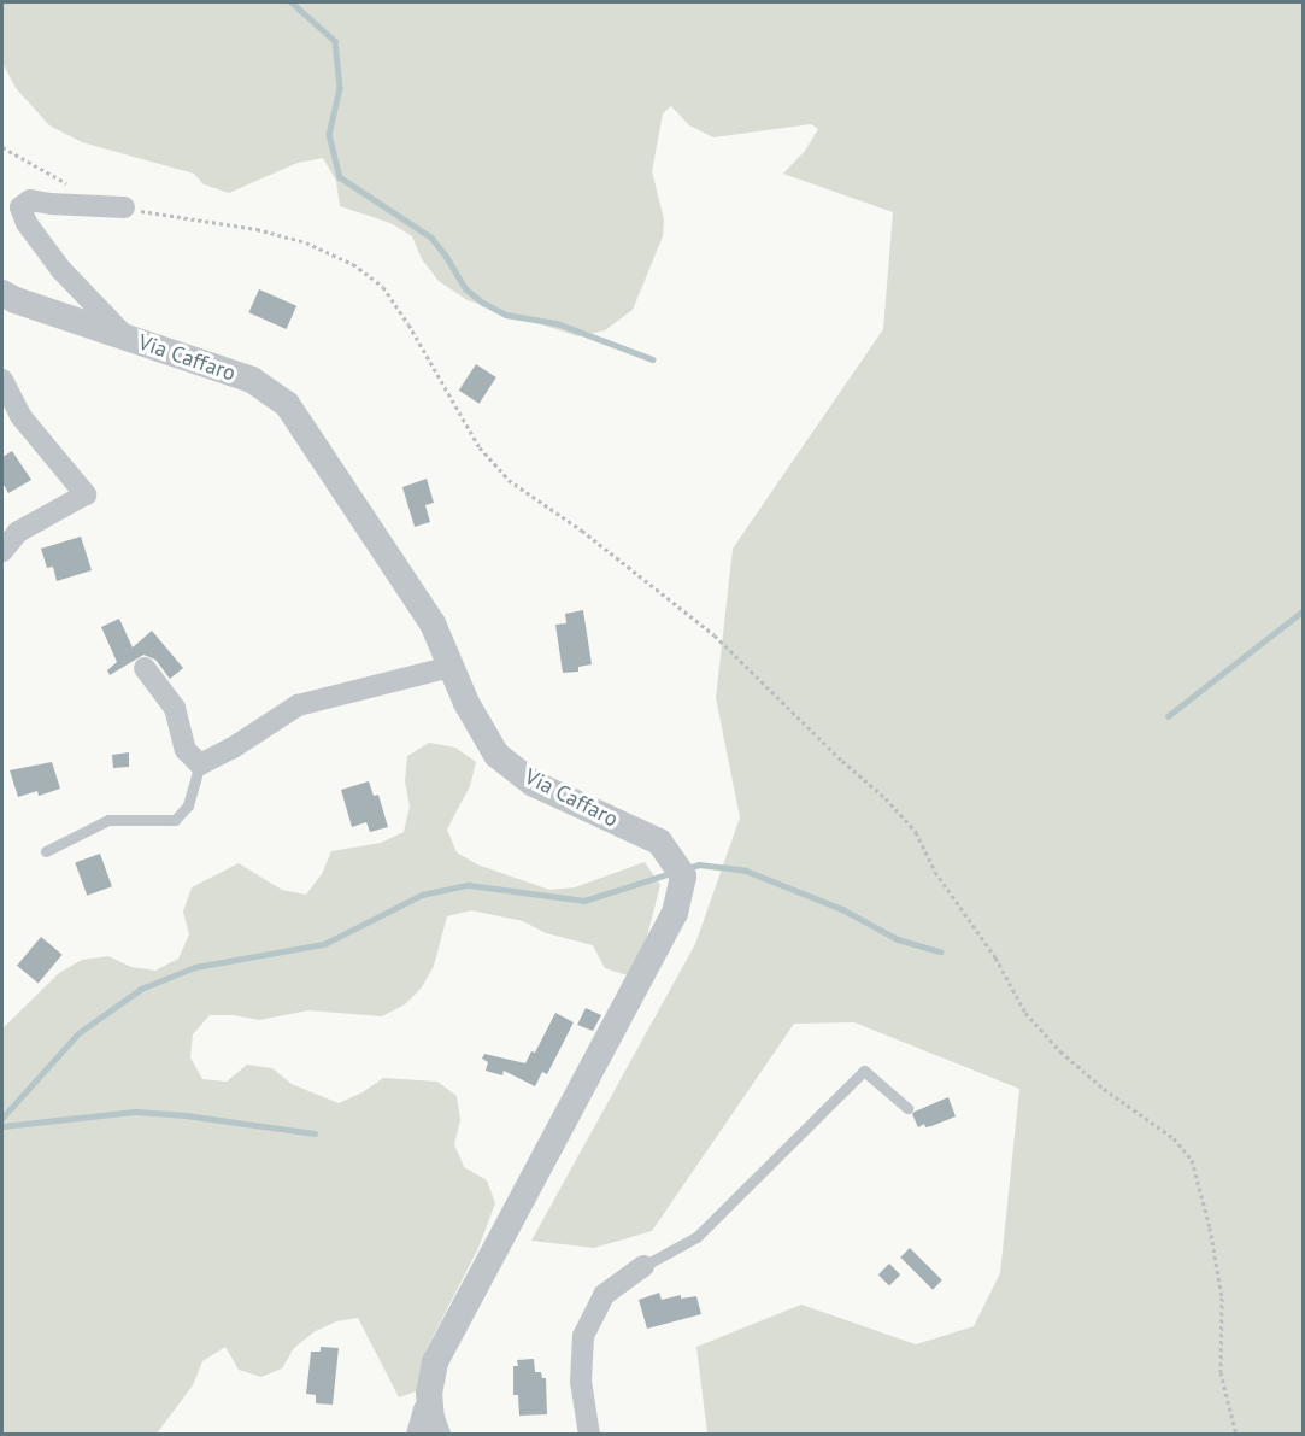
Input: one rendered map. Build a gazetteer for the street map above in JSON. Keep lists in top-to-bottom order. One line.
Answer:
{"streets":{"street":["Via Caffaro"]}}
